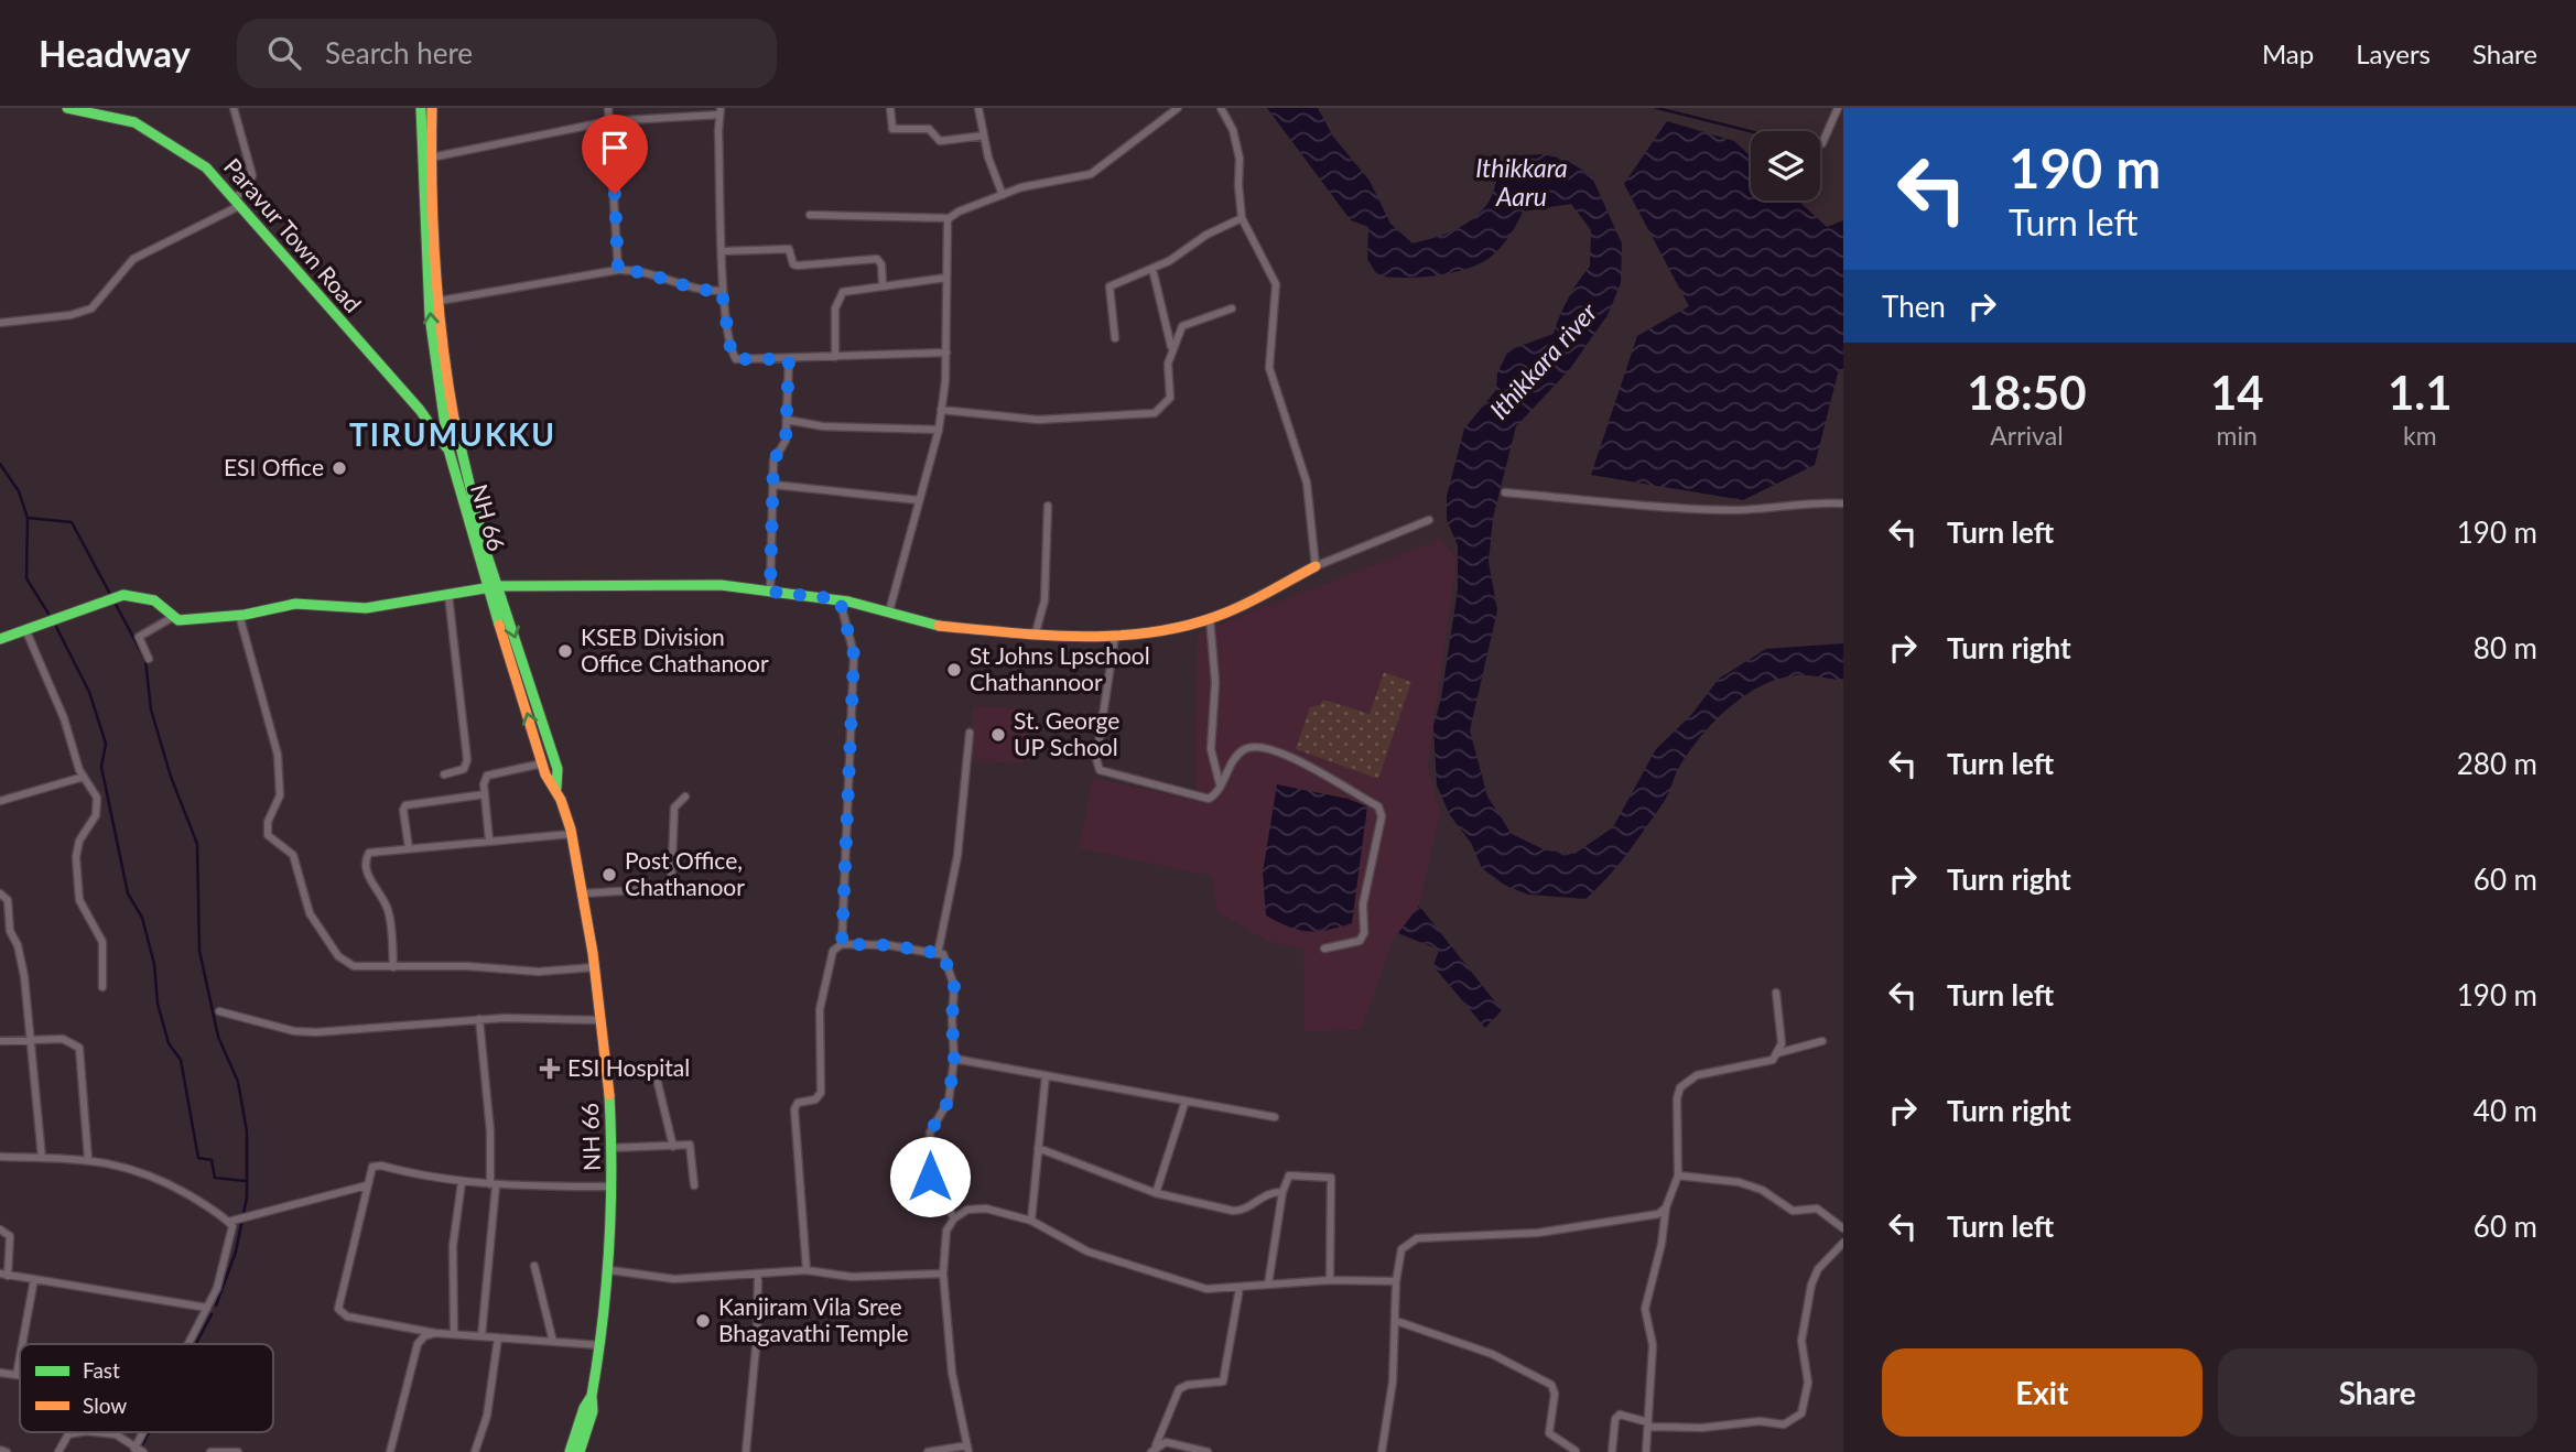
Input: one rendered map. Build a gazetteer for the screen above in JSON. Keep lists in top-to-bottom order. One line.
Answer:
{"streets":{"main road":["Paravur Town Road","NH 66"]},"crossings":[["Paravur Town Road","NH 66"]],"districts":["TIRUMUKKU"],"water":["Ithikkara Aaru","Ithikkara river"],"places":{"other":["ESI Office","KSEB Division Office Chathanoor","St Johns Lpschool Chathannoor","St. George UP School","Post Office, Chathanoor","Kanjiram Vila Sree Bhagavathi Temple"],"health":["ESI Hospital"]},"legend":["Fast","Slow"],"page":{"header":"Headway","search":"Search here","nav":["Map","Layers","Share"],"turn":["190 m","Turn left"],"then":"Then","eta":["18:50","Arrival","14","min","1.1","km"],"list":[{"name":"Turn left","value":"190 m"},{"name":"Turn right","value":"80 m"},{"name":"Turn left","value":"280 m"},{"name":"Turn right","value":"60 m"},{"name":"Turn left","value":"190 m"},{"name":"Turn right","value":"40 m"},{"name":"Turn left","value":"60 m"}],"buttons":["Exit","Share"]}}
